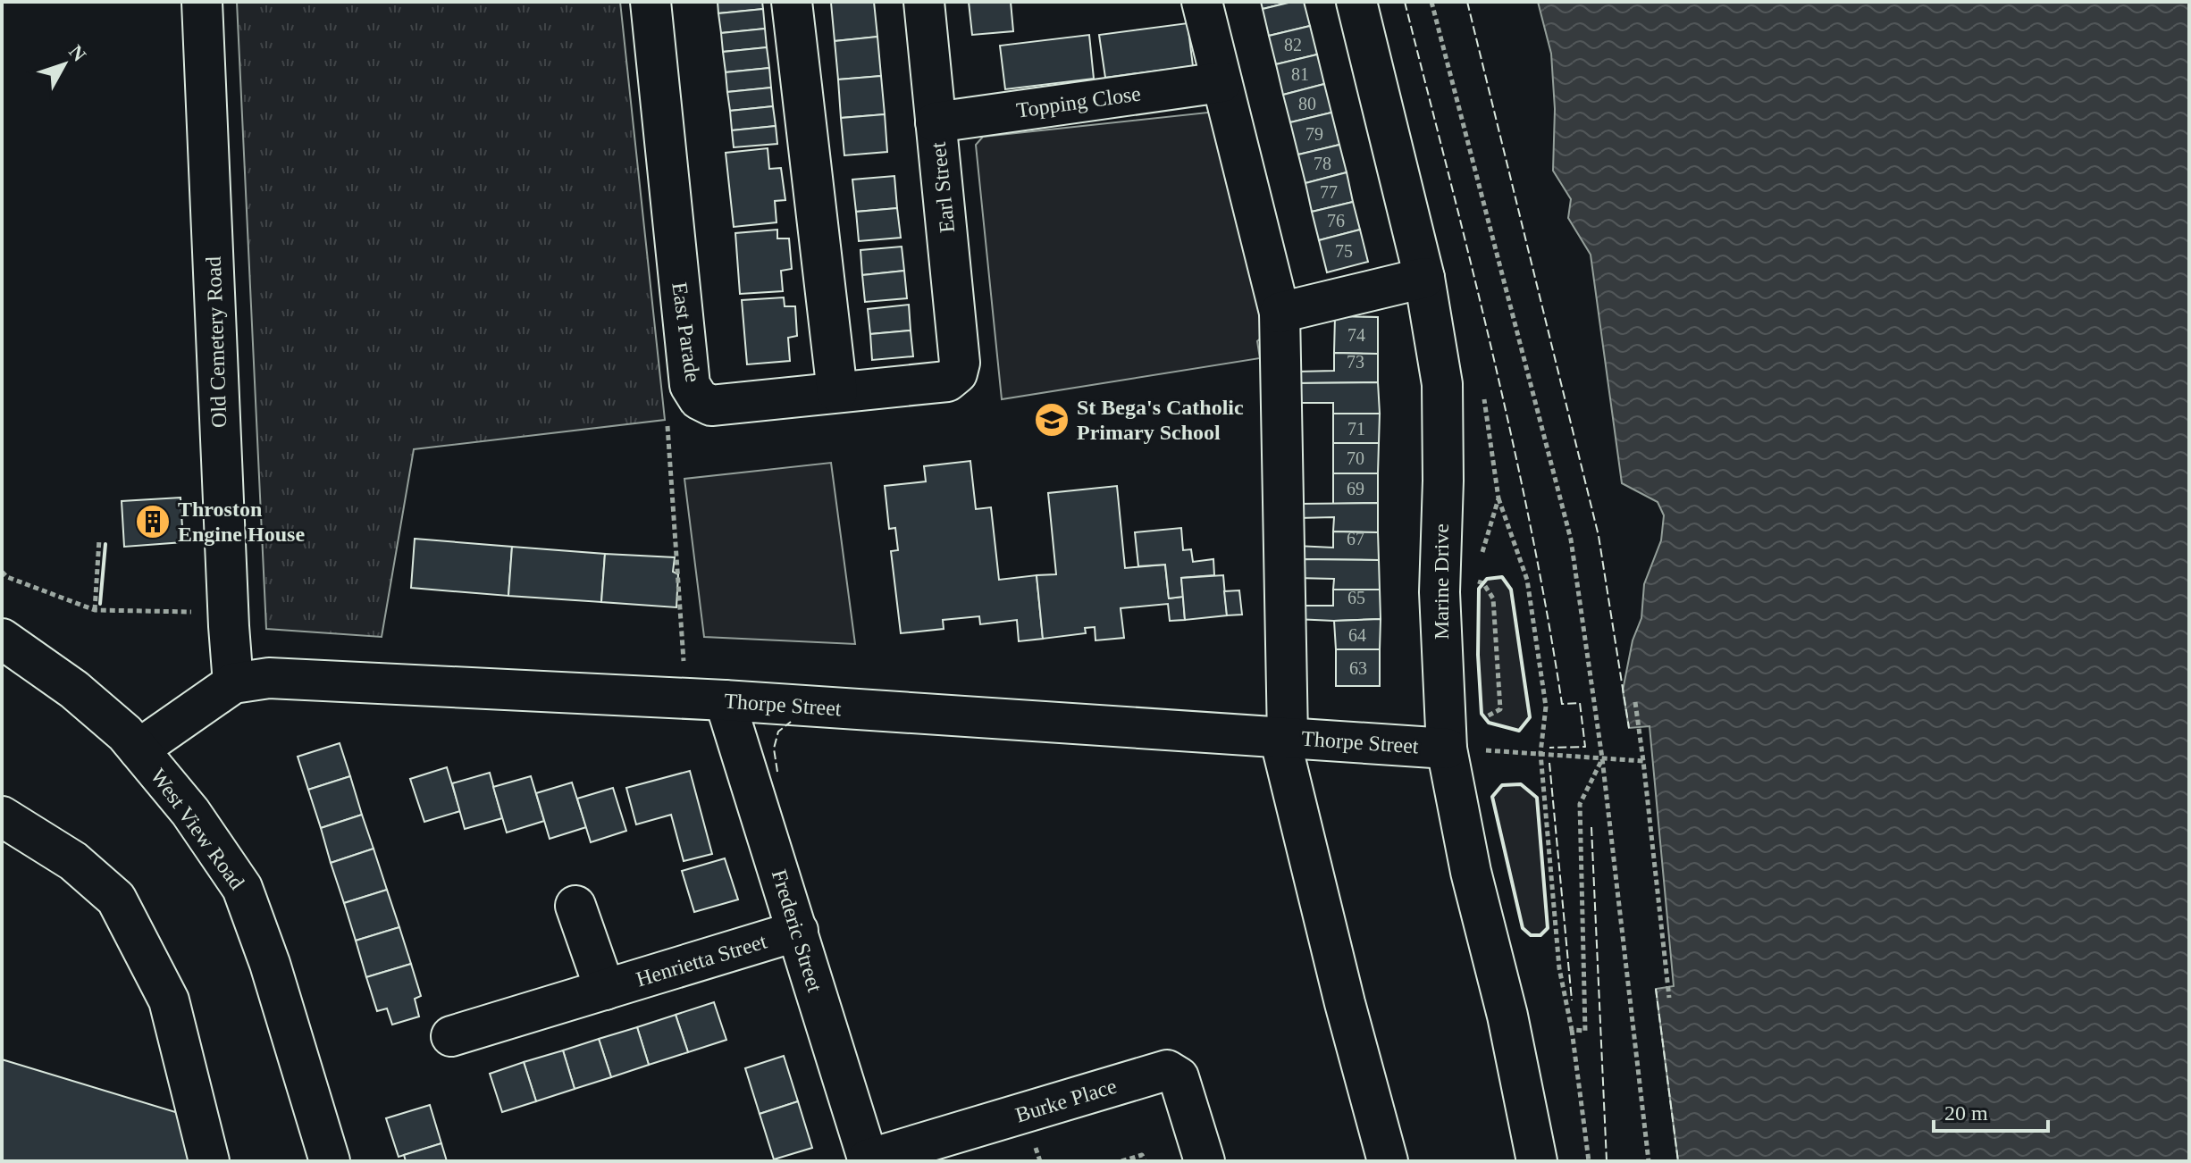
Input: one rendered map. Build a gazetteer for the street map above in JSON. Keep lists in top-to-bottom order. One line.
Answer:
{"streets":{"street":["Topping Close","Earl Street","East Parade","Old Cemetery Road","Marine Drive","Thorpe Street","West View Road","Frederic Street","Henrietta Street","Burke Place"]},"crossings":[["Topping Close","Earl Street"],["Earl Street","East Parade"],["Old Cemetery Road","Thorpe Street"],["Marine Drive","Thorpe Street"],["Thorpe Street","West View Road"],["Thorpe Street","Frederic Street"],["Frederic Street","Henrietta Street"],["Frederic Street","Burke Place"]],"places":{"school or university":["St Bega's Catholic Primary School"],"building":["Throston Engine House"]},"house_numbers":["82","81","80","79","78","77","76","75","74","73","71","70","69","67","65","64","63"],"scale_bar":"20 m","north":"top right"}
